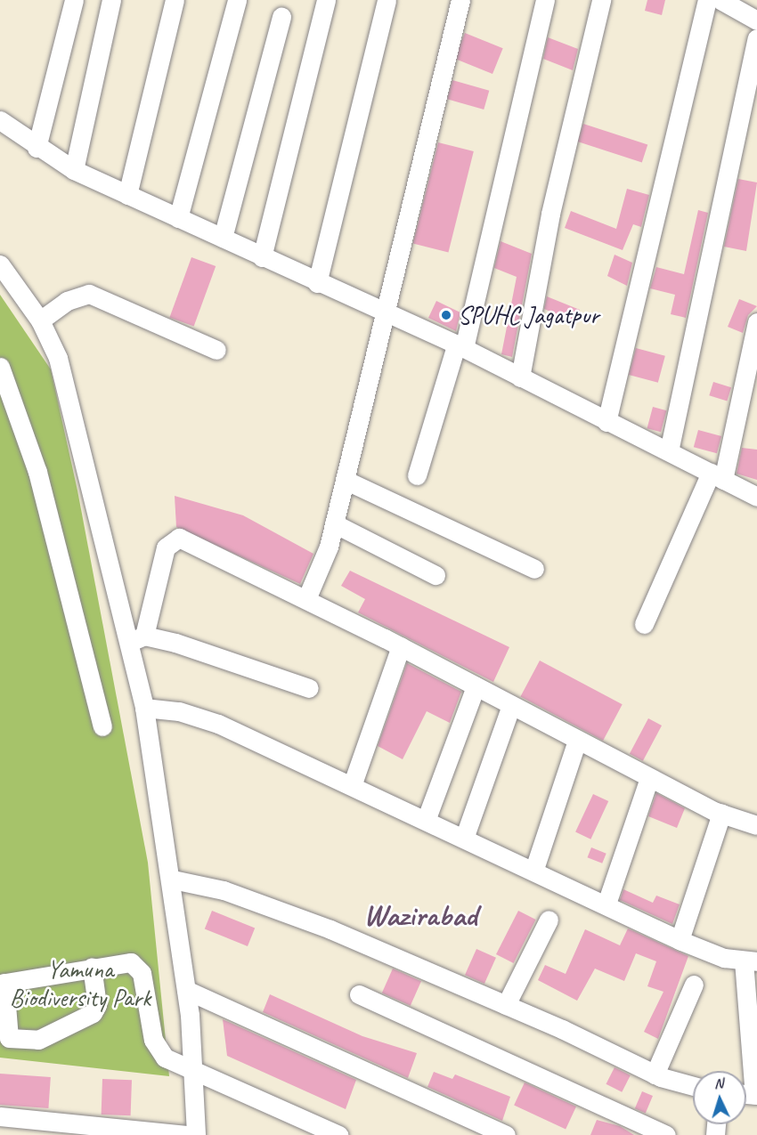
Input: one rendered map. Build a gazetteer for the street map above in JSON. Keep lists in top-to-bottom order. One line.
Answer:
{"districts":["Wazirabad"],"parks":["Yamuna Biodiversity Park"],"places":["SPUHC Jagatpur"],"north":"top"}
